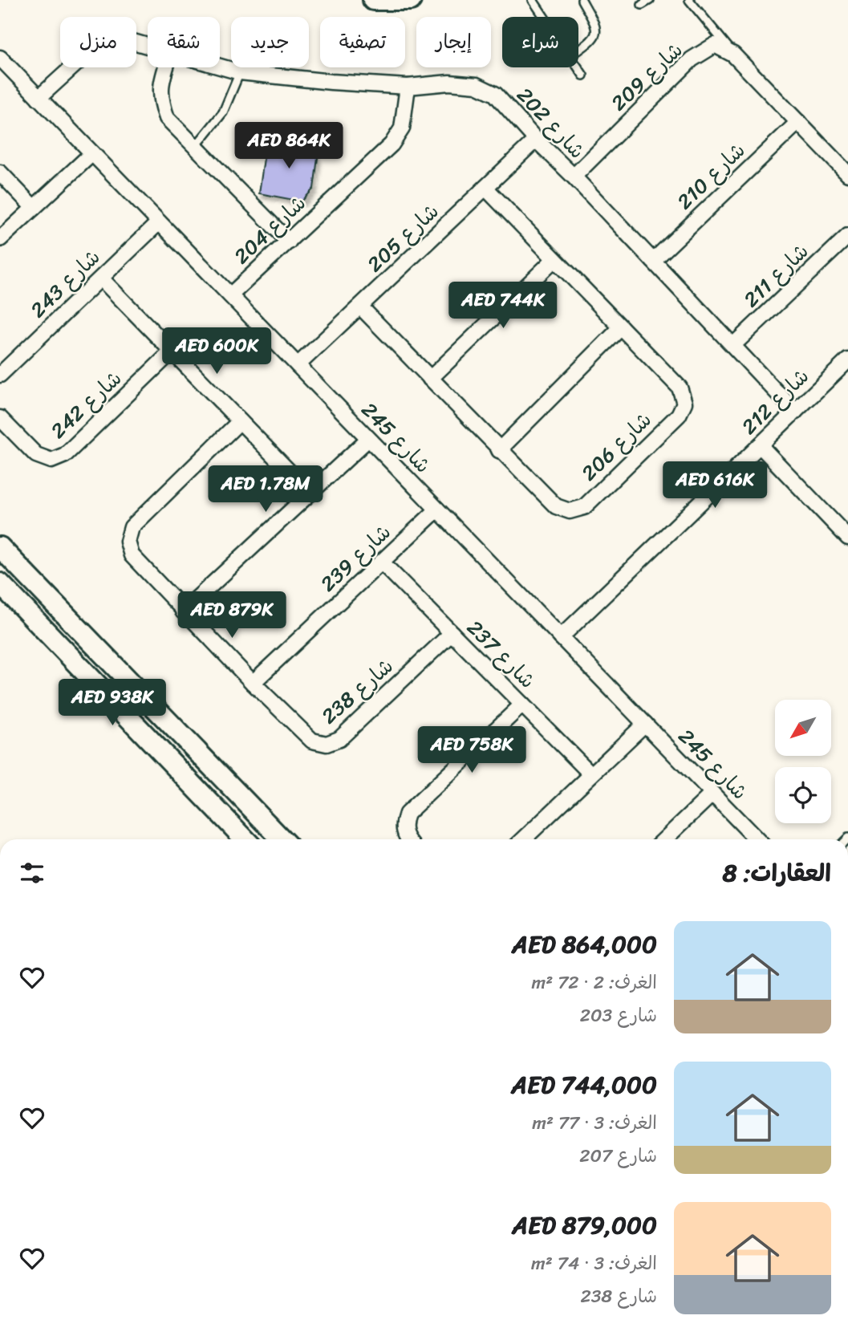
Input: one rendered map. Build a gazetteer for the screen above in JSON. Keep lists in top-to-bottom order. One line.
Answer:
{"streets":{"street":["شارع 209","شارع 202","شارع 210","شارع 204","شارع 205","شارع 211","شارع 243","شارع 212","شارع 242","شارع 245","شارع 206","شارع 239","شارع 237","شارع 238"]},"crossings":[["شارع 209","شارع 202"],["شارع 202","شارع 210"],["شارع 202","شارع 204"],["شارع 202","شارع 205"],["شارع 202","شارع 211"],["شارع 202","شارع 212"],["شارع 202","شارع 245"],["شارع 204","شارع 245"],["شارع 205","شارع 245"],["شارع 205","شارع 206"],["شارع 243","شارع 245"],["شارع 212","شارع 245"],["شارع 245","شارع 239"],["شارع 239","شارع 237"],["شارع 239","شارع 238"],["شارع 237","شارع 238"]],"north":"bottom left","page":{"chip":["شراء","إيجار","تصفية","جديد","شقة","منزل"],"price":["AED 864K","AED 744K","AED 600K","AED 616K","AED 1.78M","AED 879K","AED 938K","AED 758K"],"heading":"العقارات: 8","list":[{"name":"AED 864,000","note":"الغرف: 2 · 72 m² · شارع 203"},{"name":"AED 744,000","note":"الغرف: 3 · 77 m² · شارع 207"},{"name":"AED 879,000","note":"الغرف: 3 · 74 m² · شارع 238"}]}}
